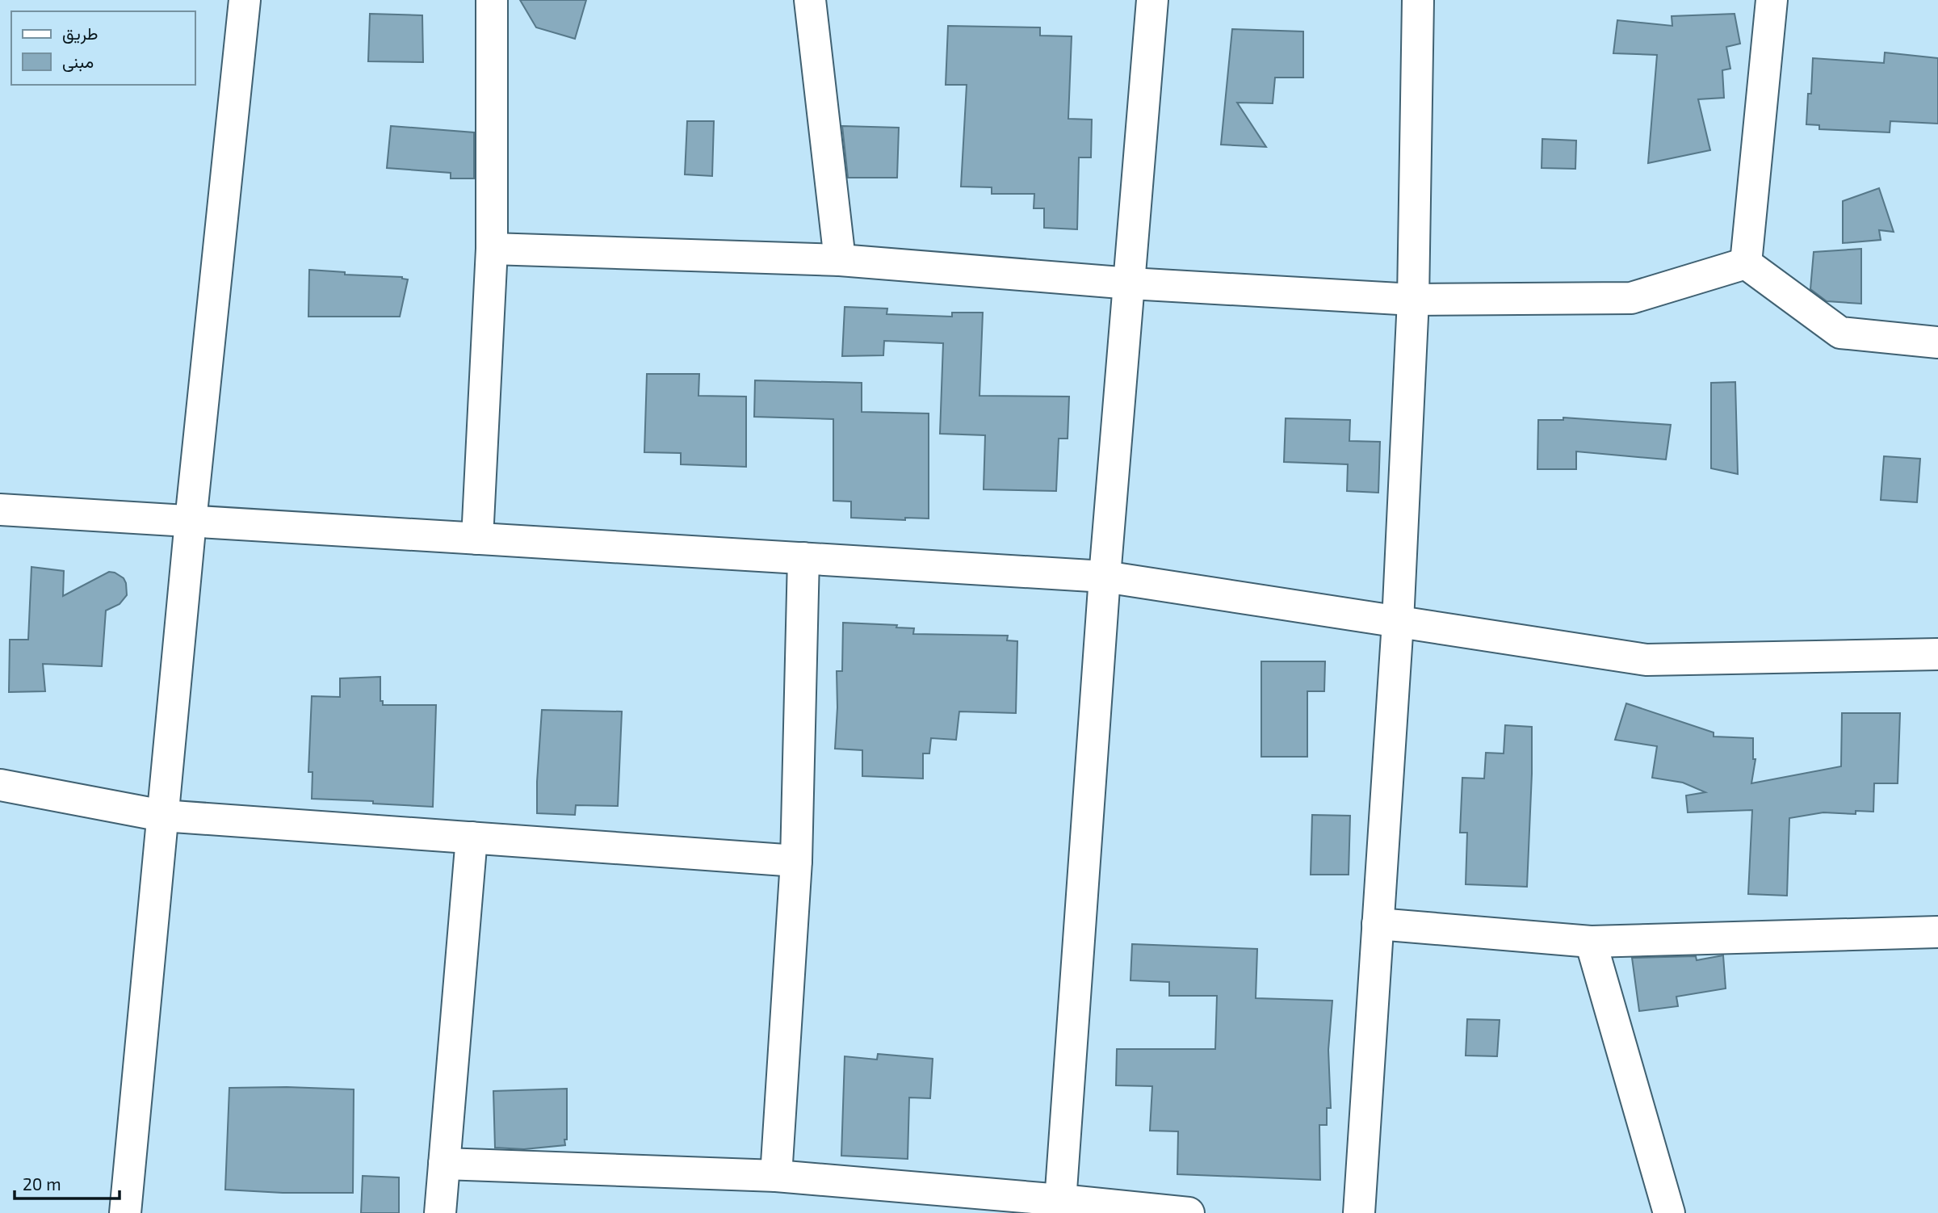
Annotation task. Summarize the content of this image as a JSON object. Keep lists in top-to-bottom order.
{
  "legend": ["طريق", "مبنى"],
  "scale_bar": "20 m"
}
